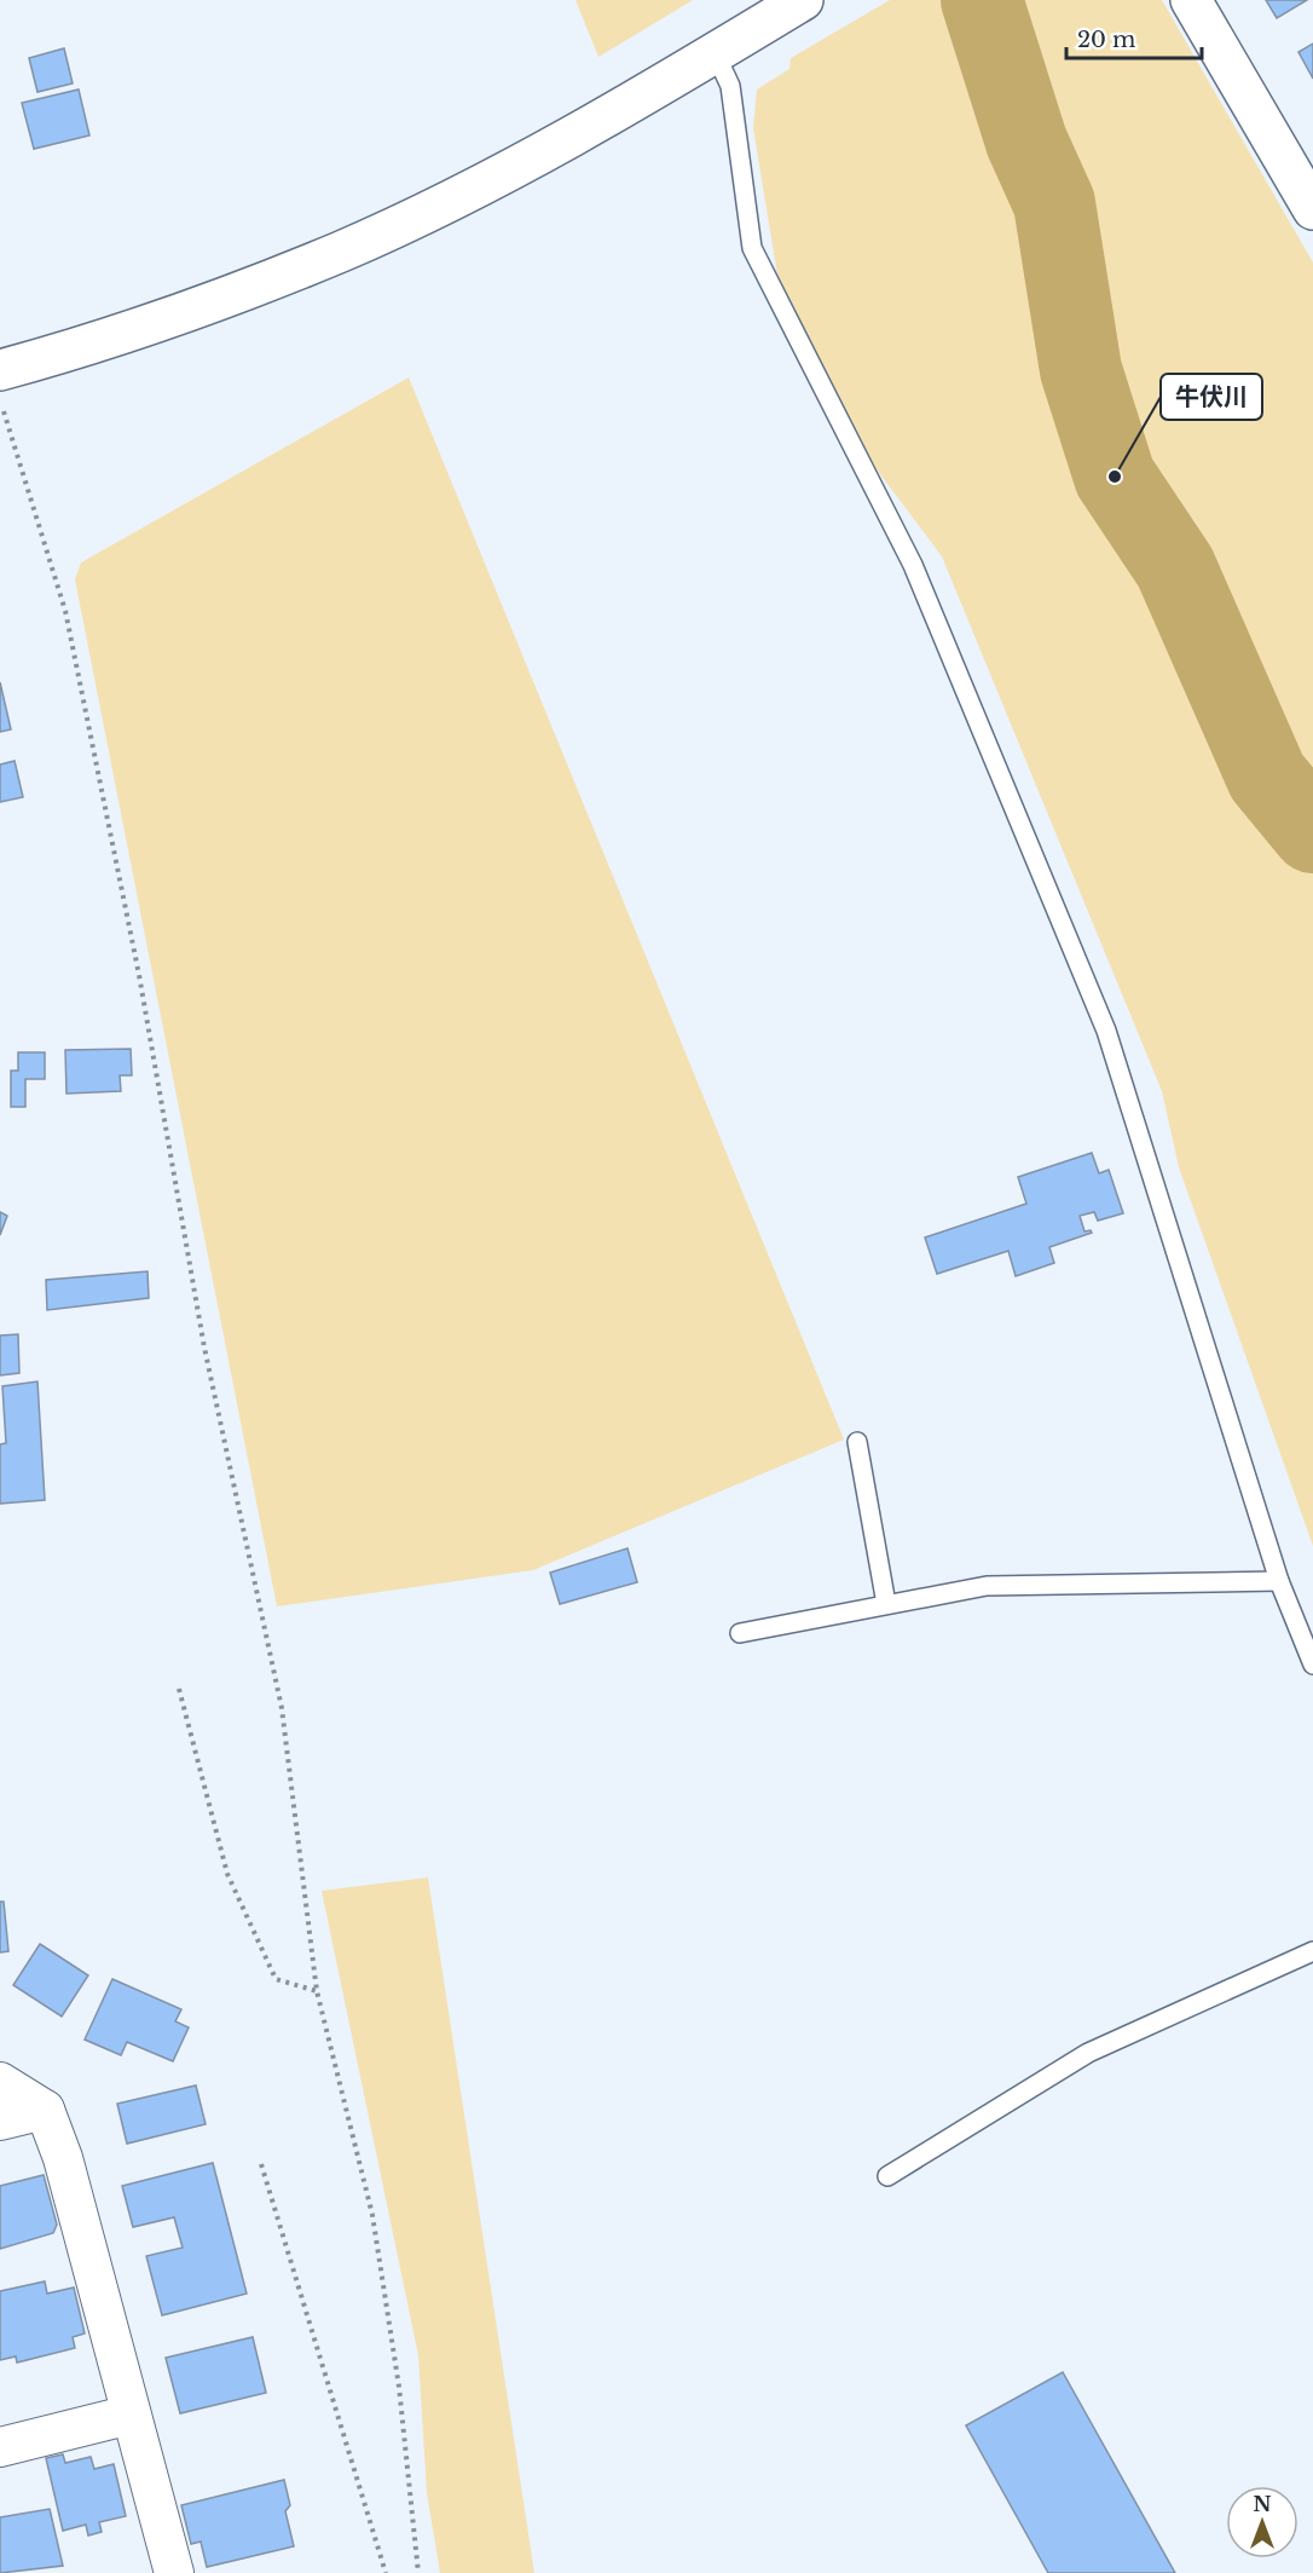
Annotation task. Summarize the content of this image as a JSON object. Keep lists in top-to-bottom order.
{
  "places": ["牛伏川"],
  "scale_bar": "20 m",
  "north": "top"
}
